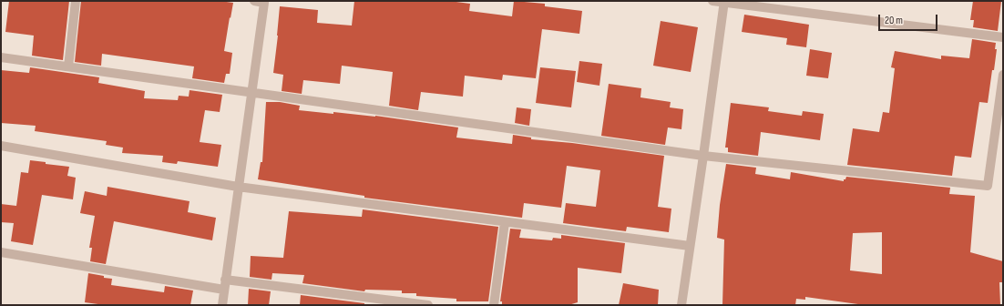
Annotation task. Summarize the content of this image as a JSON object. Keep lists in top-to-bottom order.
{
  "scale_bar": "20 m"
}
